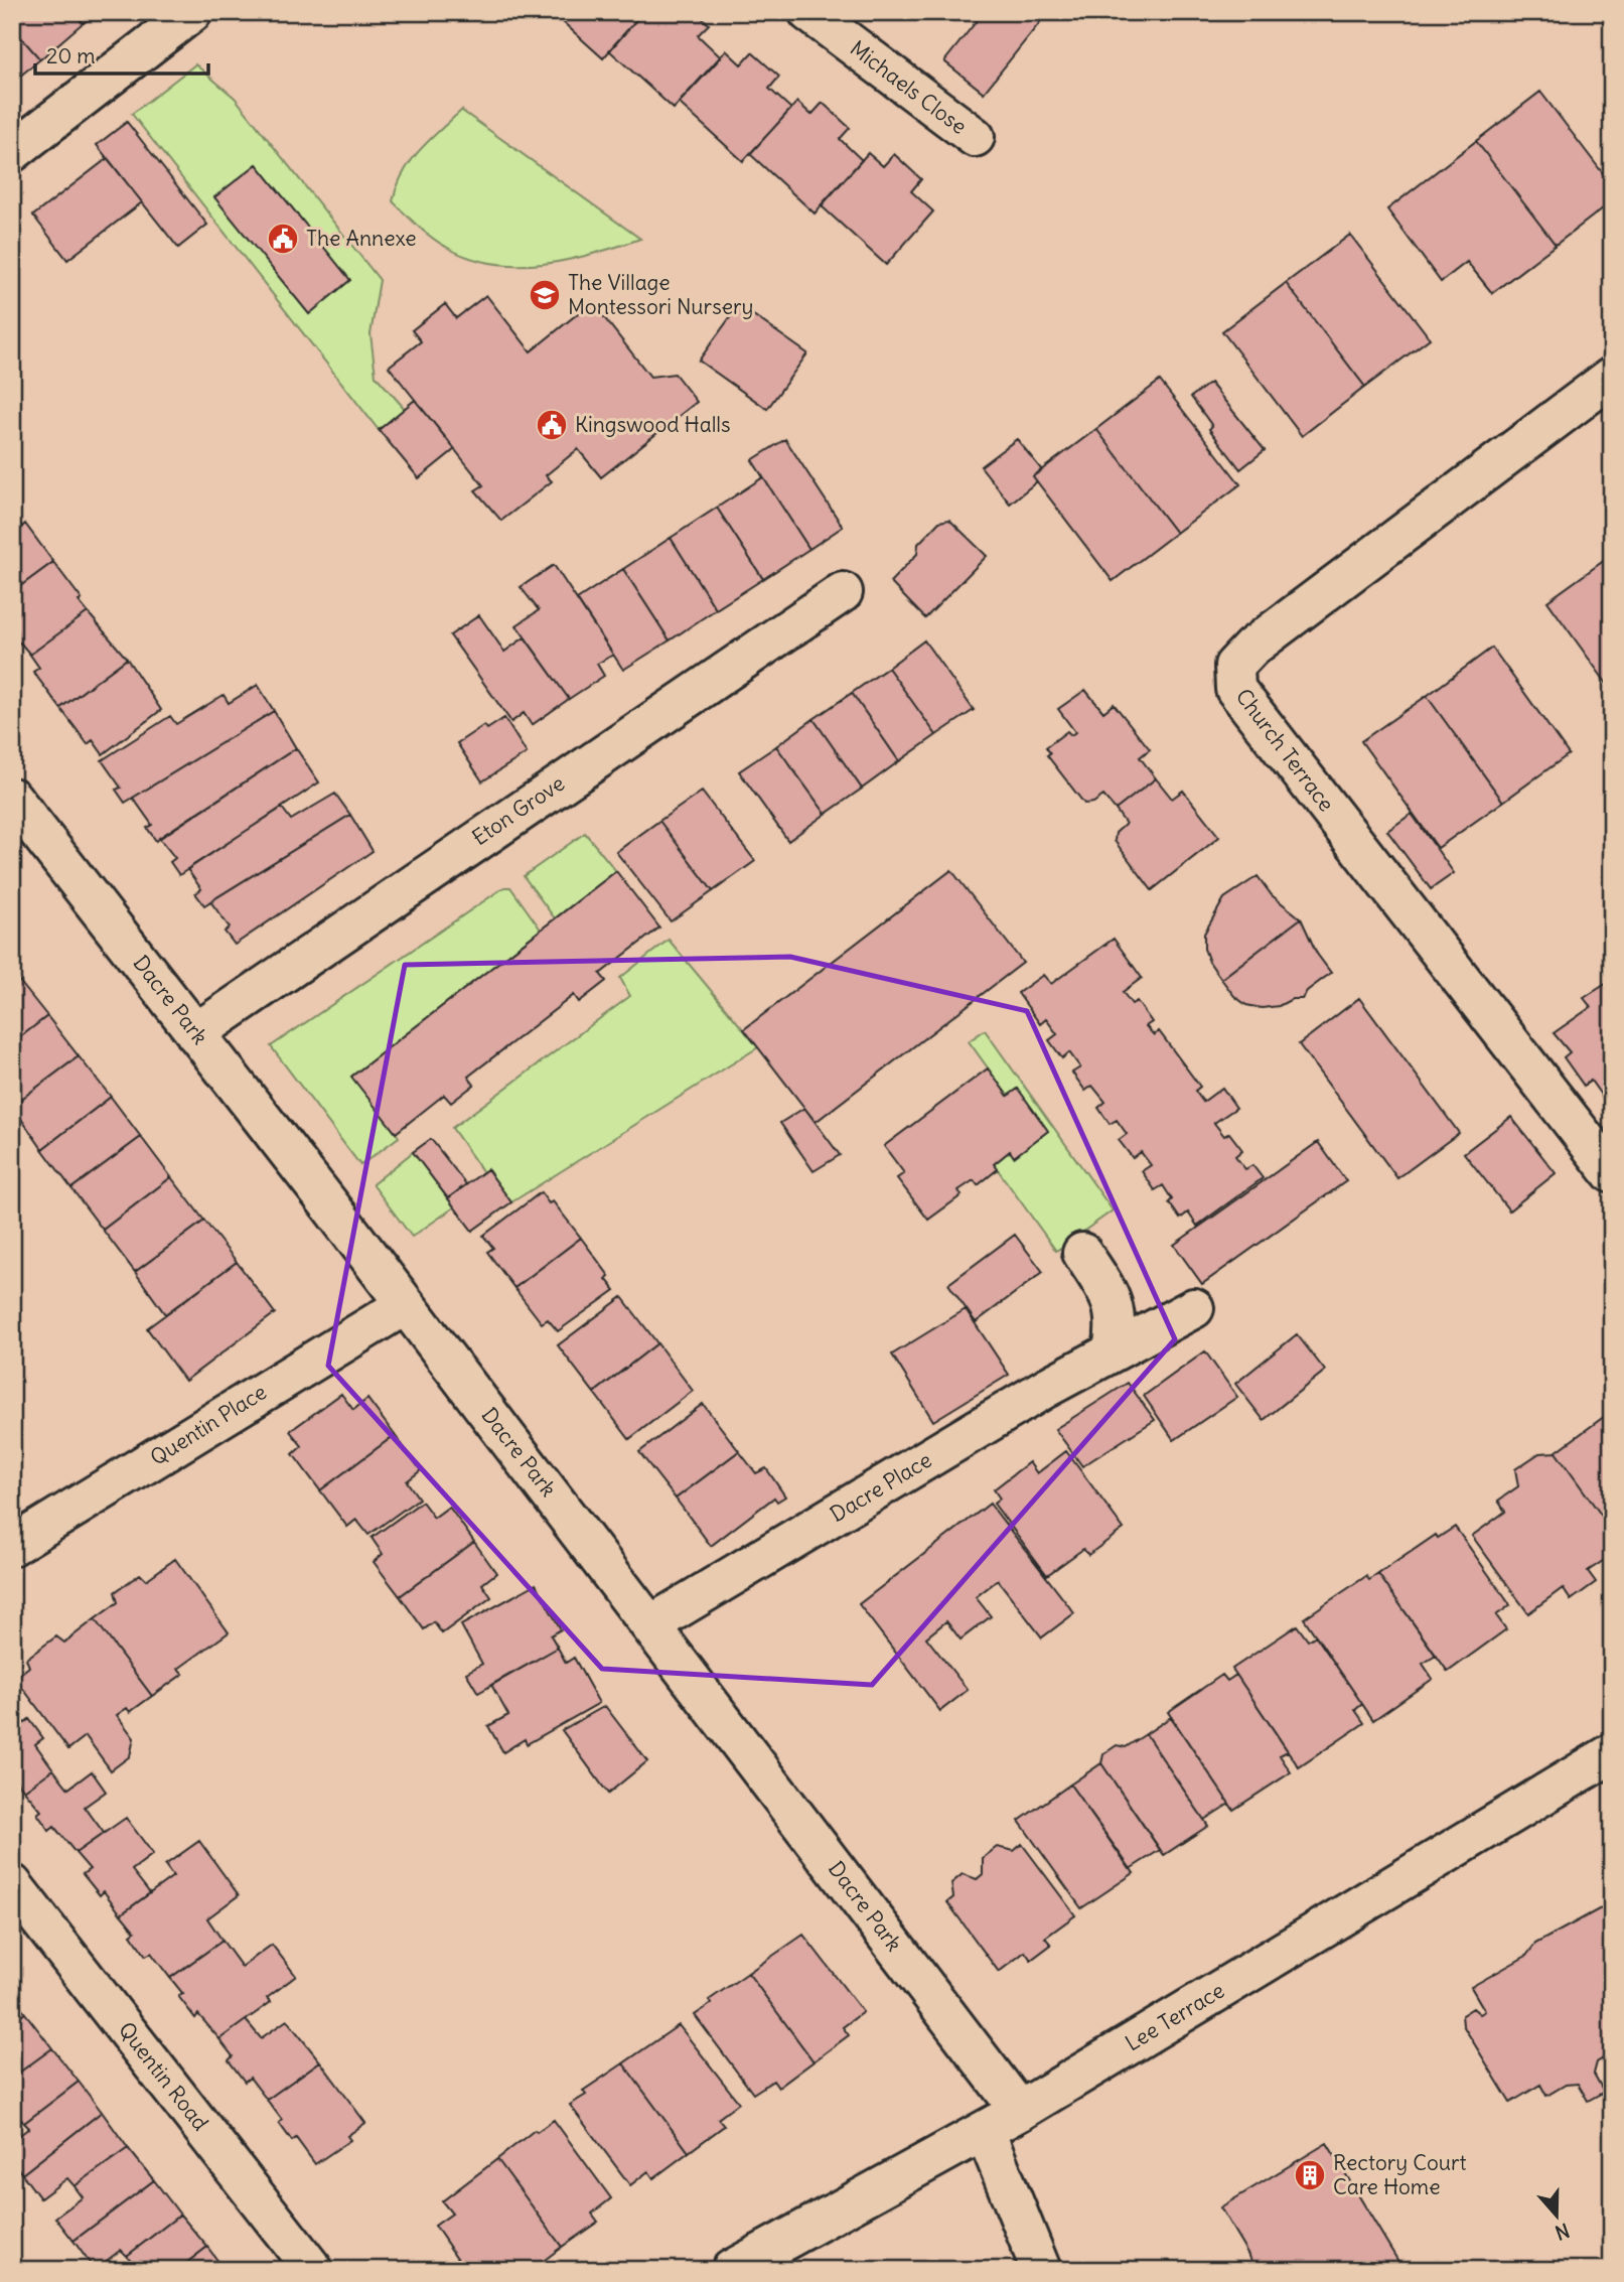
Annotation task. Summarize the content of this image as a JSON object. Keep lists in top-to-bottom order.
{
  "streets": {
    "street": [
      "Michaels Close",
      "Church Terrace",
      "Eton Grove",
      "Dacre Park",
      "Quentin Place",
      "Dacre Place",
      "Lee Terrace",
      "Quentin Road"
    ]
  },
  "crossings": [
    ["Eton Grove", "Dacre Park"],
    ["Dacre Park", "Quentin Place"],
    ["Dacre Park", "Dacre Place"],
    ["Dacre Park", "Lee Terrace"]
  ],
  "places": {
    "public building": ["The Annexe", "Kingswood Halls"],
    "school or university": ["The Village Montessori Nursery"],
    "building": ["Rectory Court Care Home"]
  },
  "scale_bar": "20 m",
  "north": "bottom"
}
